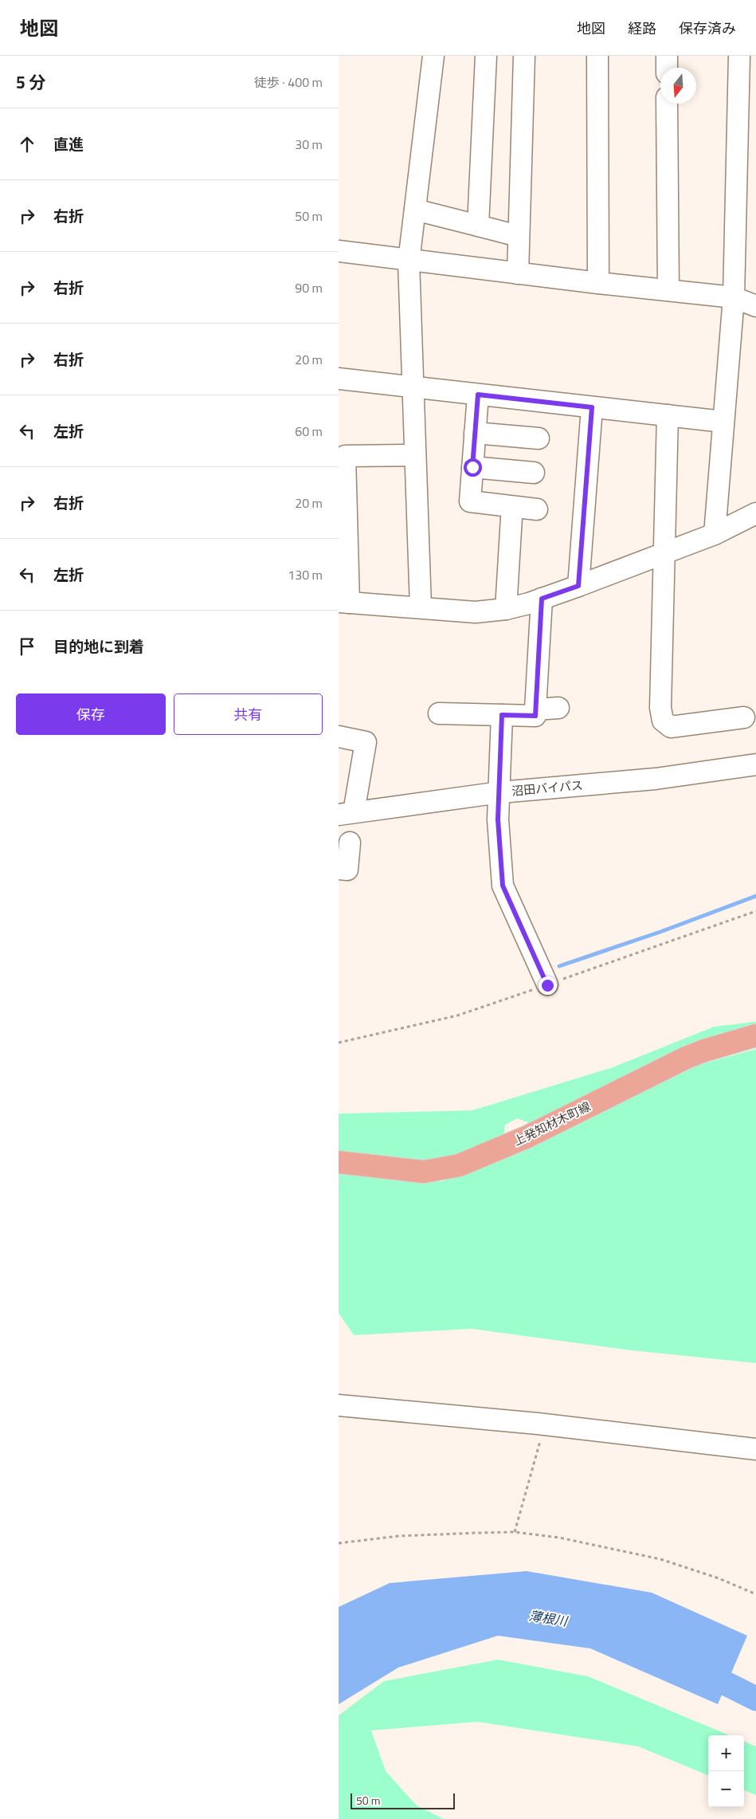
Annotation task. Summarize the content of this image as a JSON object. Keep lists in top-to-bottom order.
{
  "streets": {
    "main road": ["上発知材木町線"],
    "street": ["沼田バイパス"]
  },
  "water": ["薄根川"],
  "scale_bar": "50 m",
  "north": "bottom",
  "page": {
    "header": "地図",
    "nav": ["地図", "経路", "保存済み"],
    "heading": ["5 分", "徒歩 · 400 m"],
    "list": [
      ["直進", "30 m"],
      ["右折", "50 m"],
      ["右折", "90 m"],
      ["右折", "20 m"],
      ["左折", "60 m"],
      ["右折", "20 m"],
      ["左折", "130 m"],
      "目的地に到着"
    ],
    "buttons": ["保存", "共有"],
    "map_buttons": ["+", "−"],
    "scale": "50 m"
  }
}
